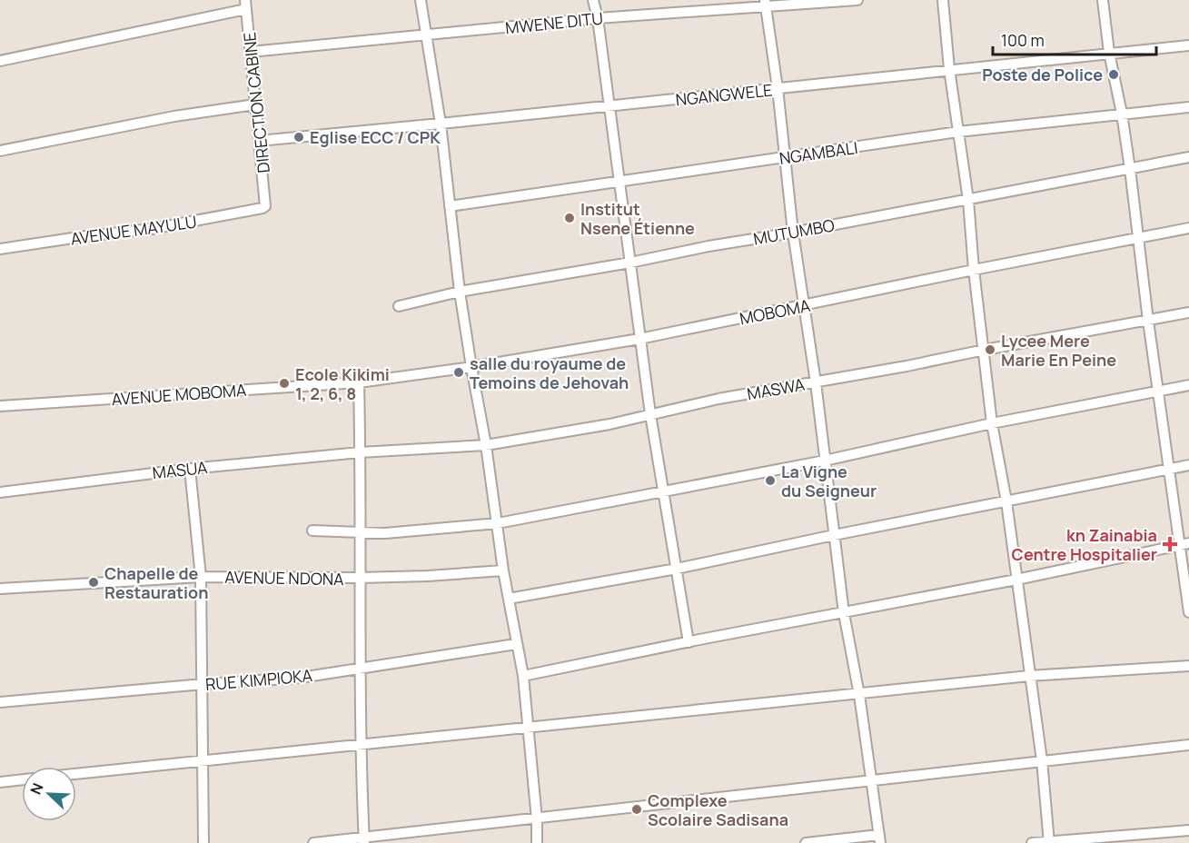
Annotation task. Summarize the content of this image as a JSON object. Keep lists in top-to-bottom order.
{
  "streets": {
    "street": [
      "MWENE DITU",
      "NGANGWELE",
      "DIRECTION CABINE",
      "NGAMBALI",
      "AVENUE MAYULU",
      "MUTUMBO",
      "MOBOMA",
      "MASWA",
      "AVENUE MOBOMA",
      "MASUA",
      "AVENUE NDONA",
      "RUE KIMPIOKA"
    ]
  },
  "crossings": [
    ["MWENE DITU", "DIRECTION CABINE"],
    ["NGANGWELE", "DIRECTION CABINE"],
    ["DIRECTION CABINE", "AVENUE MAYULU"],
    ["MOBOMA", "AVENUE MOBOMA"],
    ["MASWA", "MASUA"]
  ],
  "places": {
    "other": [
      "Poste de Police",
      "Eglise ECC / CPK",
      "Institut Nsene Étienne",
      "Lycee Mere Marie En Peine",
      "salle du royaume de Temoins de Jehovah",
      "Ecole Kikimi 1, 2, 6, 8",
      "La Vigne du Seigneur",
      "Chapelle de Restauration",
      "Complexe Scolaire Sadisana"
    ],
    "health": ["kn Zainabia Centre Hospitalier"]
  },
  "scale_bar": "100 m",
  "north": "top left"
}
